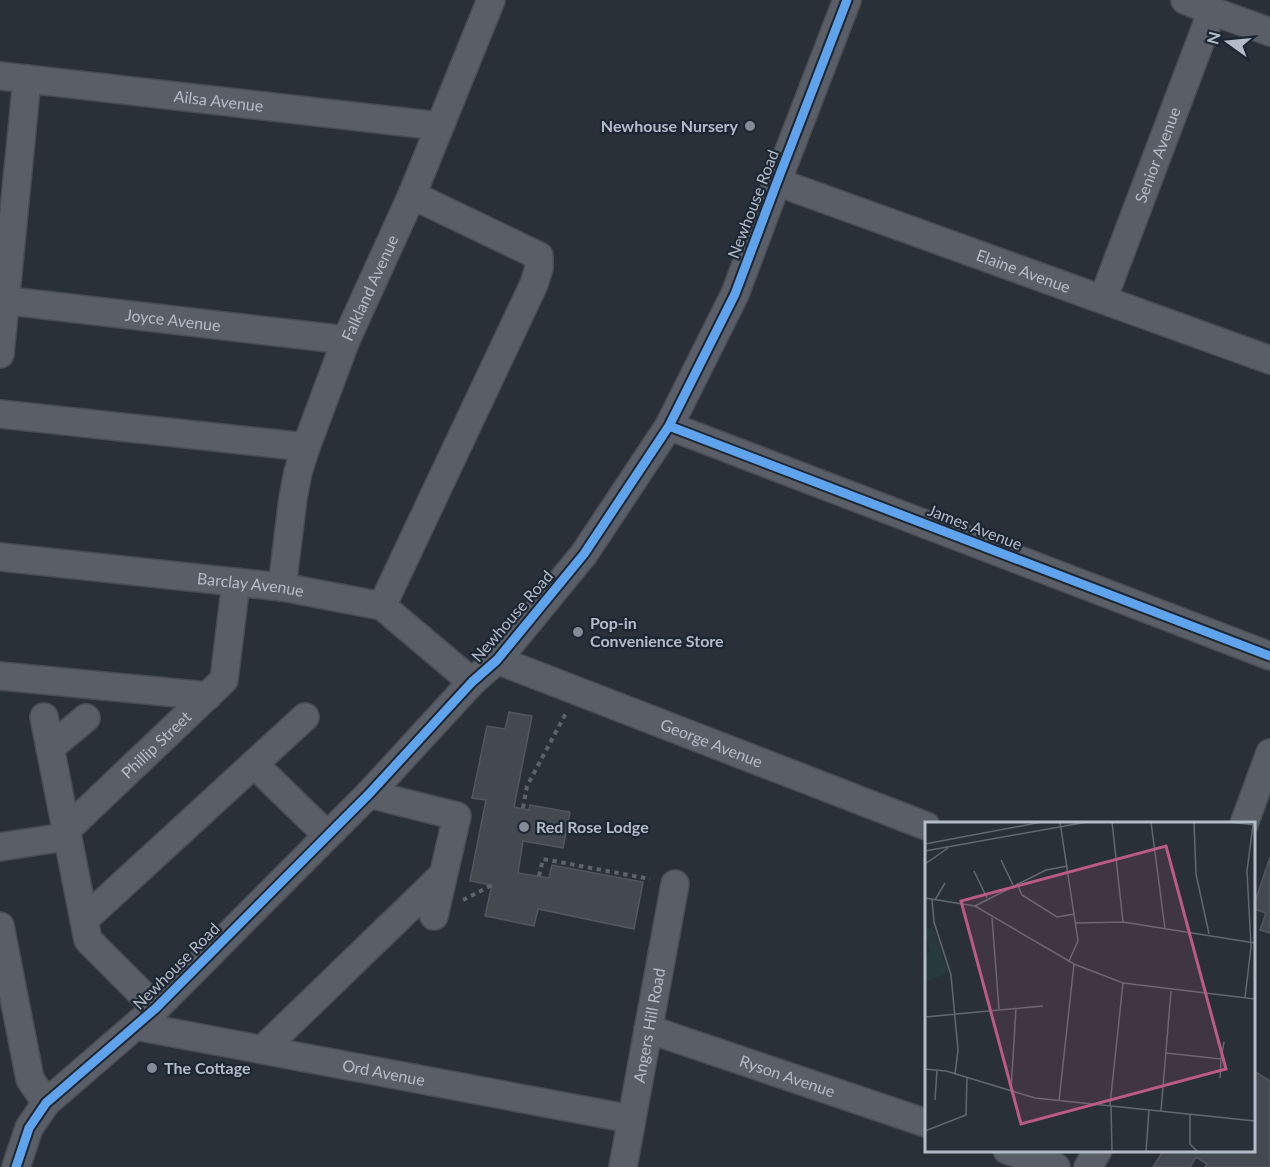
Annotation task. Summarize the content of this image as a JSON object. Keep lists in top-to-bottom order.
{
  "streets": {
    "street": [
      "Ailsa Avenue",
      "Senior Avenue",
      "Newhouse Road",
      "Elaine Avenue",
      "Falkland Avenue",
      "Joyce Avenue",
      "James Avenue",
      "Barclay Avenue",
      "George Avenue",
      "Phillip Street",
      "Angers Hill Road",
      "Ord Avenue",
      "Ryson Avenue"
    ]
  },
  "crossings": [
    ["Ailsa Avenue", "Falkland Avenue"],
    ["Senior Avenue", "Elaine Avenue"],
    ["Newhouse Road", "Elaine Avenue"],
    ["Newhouse Road", "James Avenue"],
    ["Newhouse Road", "Barclay Avenue"],
    ["Newhouse Road", "George Avenue"],
    ["Newhouse Road", "Ord Avenue"],
    ["Falkland Avenue", "Joyce Avenue"],
    ["Falkland Avenue", "Barclay Avenue"],
    ["Barclay Avenue", "Phillip Street"],
    ["Angers Hill Road", "Ord Avenue"],
    ["Angers Hill Road", "Ryson Avenue"]
  ],
  "places": [
    "Newhouse Nursery",
    "Pop-in Convenience Store",
    "Red Rose Lodge",
    "The Cottage"
  ],
  "north": "left"
}
